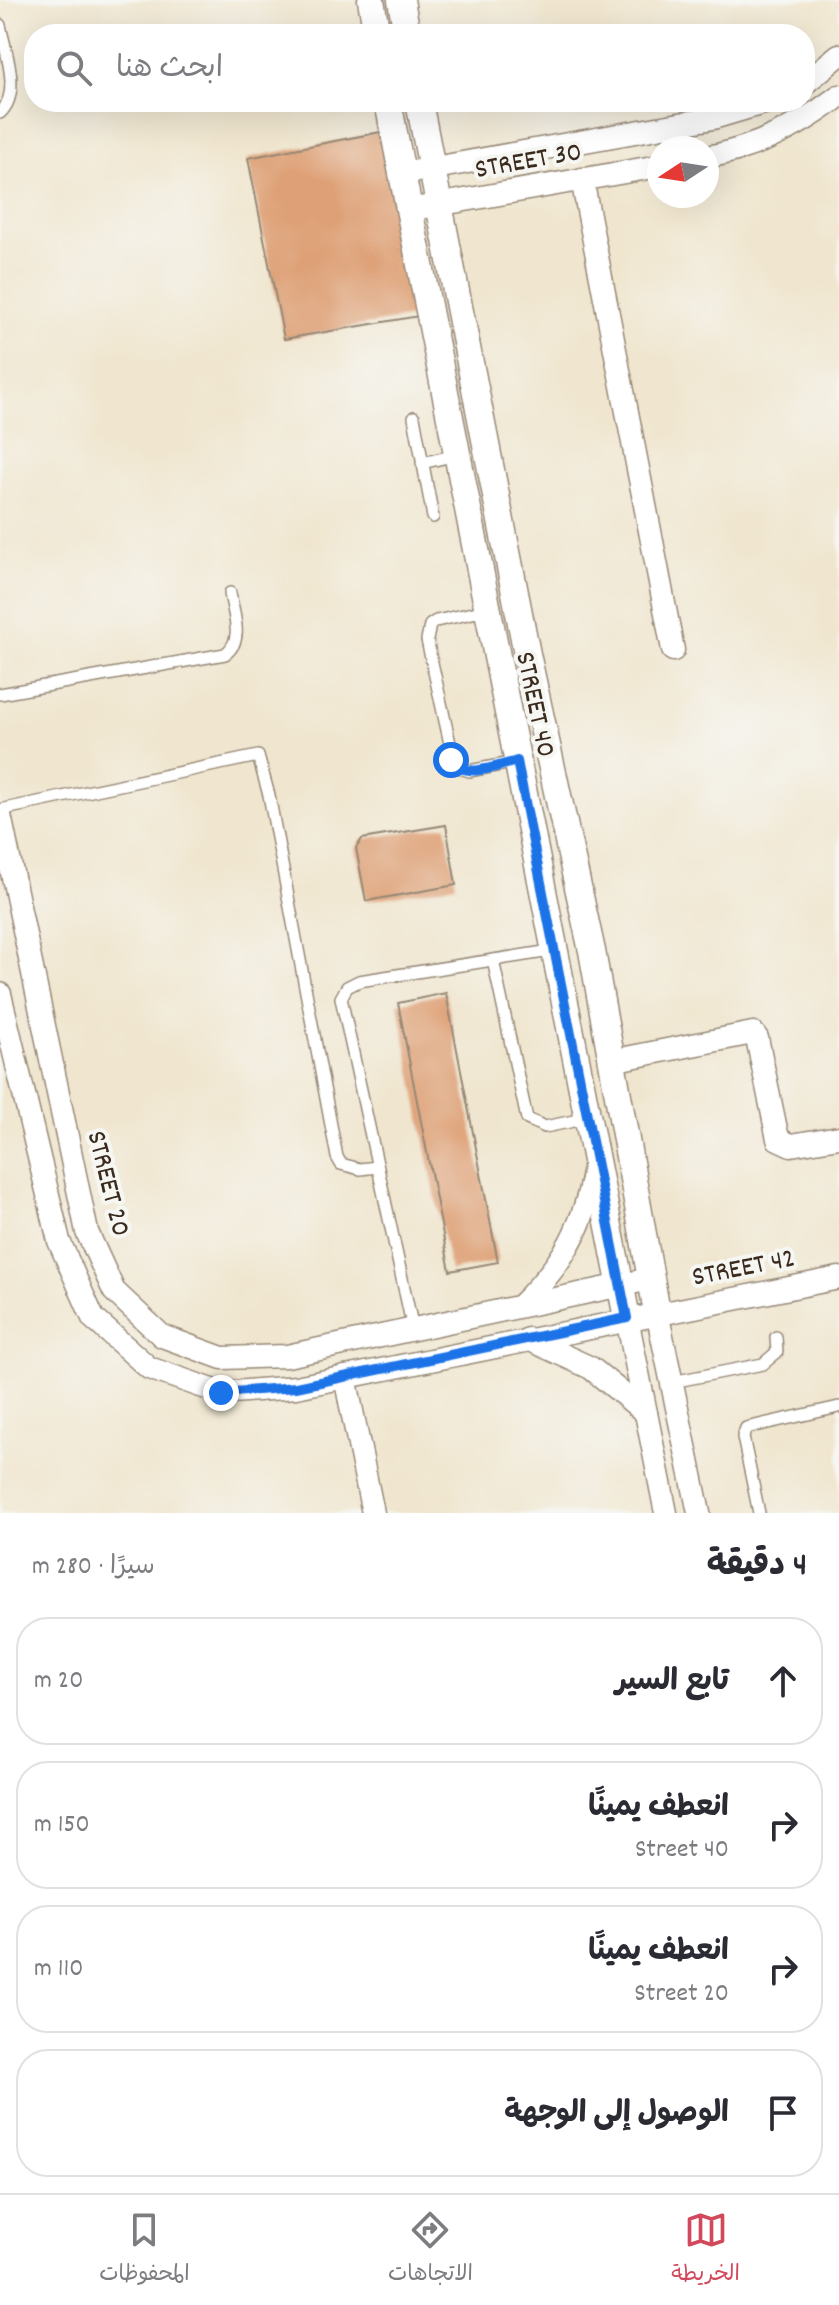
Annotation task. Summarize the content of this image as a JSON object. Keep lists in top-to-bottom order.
{
  "streets": {
    "street": [
      "STREET 30",
      "STREET 40",
      "STREET 20",
      "STREET 42"
    ]
  },
  "crossings": [
    ["STREET 30", "STREET 40"],
    ["STREET 40", "STREET 20"],
    ["STREET 40", "STREET 42"]
  ],
  "north": "left",
  "page": {
    "search": "ابحث هنا",
    "heading": ["4 دقيقة", "سيرًا · 280 m"],
    "list": [
      ["تابع السير", "20 m"],
      ["انعطف يمينًا", "Street 40", "150 m"],
      ["انعطف يمينًا", "Street 20", "110 m"],
      "الوصول إلى الوجهة"
    ],
    "nav": ["الخريطة", "الاتجاهات", "المحفوظات"]
  }
}
